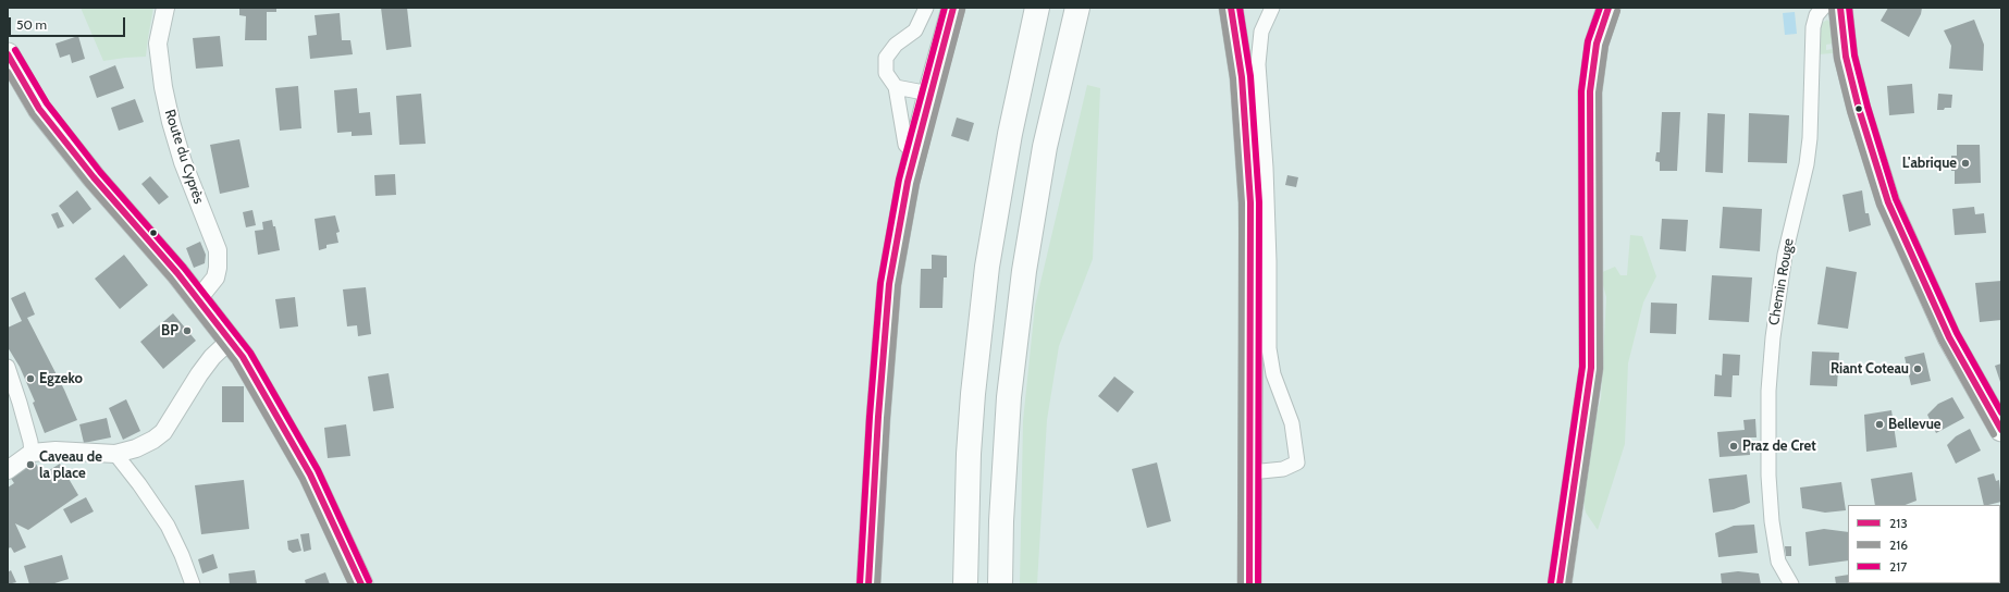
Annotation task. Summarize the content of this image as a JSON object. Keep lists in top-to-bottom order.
{
  "streets": {
    "street": ["Route du Cyprès", "Chemin Rouge"]
  },
  "places": [
    "L'abrique",
    "BP",
    "Riant Coteau",
    "Egzeko",
    "Bellevue",
    "Praz de Cret",
    "Caveau de la place"
  ],
  "lines": ["transit line 213", "transit line 217", "transit line 216"],
  "legend": ["213", "216", "217"],
  "scale_bar": "50 m"
}
